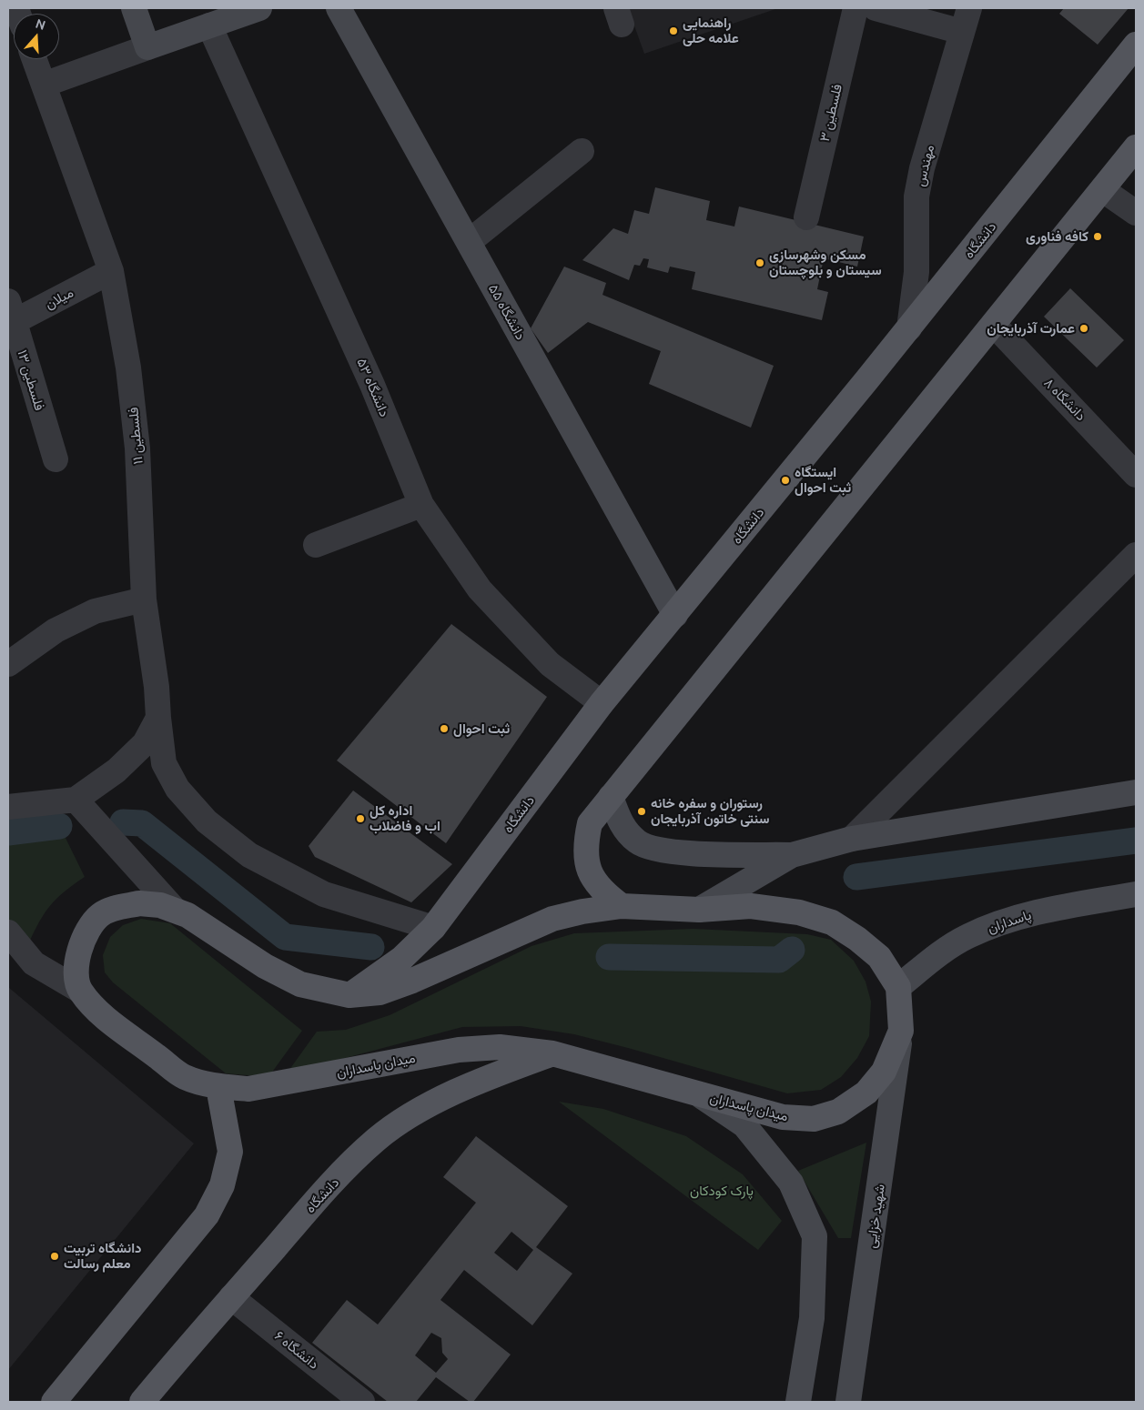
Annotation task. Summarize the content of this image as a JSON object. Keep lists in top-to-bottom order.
{
  "streets": {
    "main road": ["دانشگاه", "میدان پاسداران"],
    "street": [
      "فلسطین ۳",
      "مهندس",
      "میلان",
      "دانشگاه ۵۵",
      "فلسطین ۱۳",
      "دانشگاه ۵۳",
      "دانشگاه ۸",
      "فلسطین ۱۱",
      "پاسداران",
      "شهید خزایی",
      "دانشگاه ۶"
    ]
  },
  "crossings": [
    ["مهندس", "دانشگاه"],
    ["دانشگاه", "دانشگاه ۵۵"],
    ["دانشگاه", "دانشگاه ۵۳"],
    ["دانشگاه", "فلسطین ۱۱"],
    ["دانشگاه", "میدان پاسداران"],
    ["دانشگاه", "دانشگاه ۶"],
    ["میلان", "فلسطین ۱۳"],
    ["میلان", "فلسطین ۱۱"],
    ["پاسداران", "میدان پاسداران"],
    ["میدان پاسداران", "شهید خزایی"]
  ],
  "parks": ["پارک کودکان"],
  "places": [
    "راهنمایی علامه حلی",
    "کافه فناوری",
    "مسکن وشهرسازی سیستان و بلوچستان",
    "عمارت آذربایجان",
    "ایستگاه ثبت احوال",
    "ثبت احوال",
    "رستوران و سفره خانه سنتی خاتون آذربایجان",
    "اداره کل اب و فاضلاب",
    "دانشگاه تربیت معلم رسالت"
  ],
  "north": "top"
}
